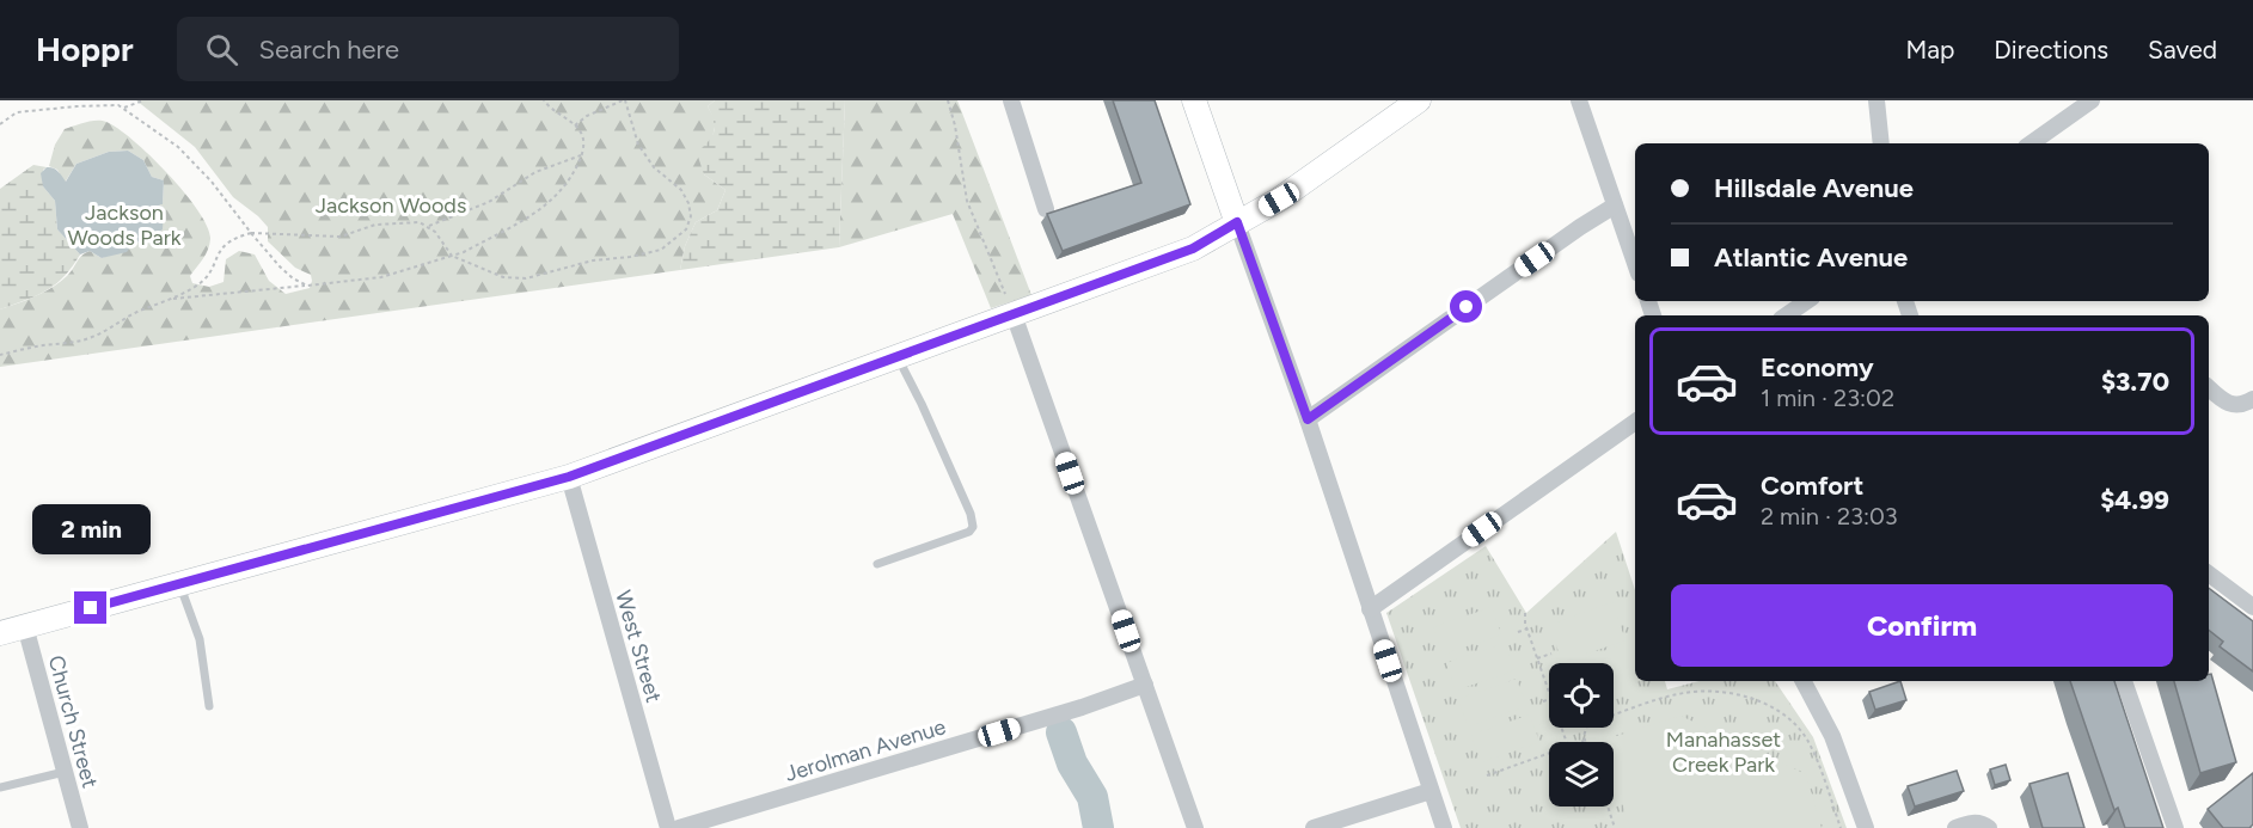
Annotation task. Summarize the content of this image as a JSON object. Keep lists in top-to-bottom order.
{
  "streets": {
    "street": ["West Street", "Church Street", "Jerolman Avenue"]
  },
  "parks": ["Jackson Woods", "Jackson Woods Park", "Manahasset Creek Park"],
  "page": {
    "header": "Hoppr",
    "search": "Search here",
    "nav": ["Map", "Directions", "Saved"],
    "banner": ["Hillsdale Avenue", "Atlantic Avenue"],
    "list": [
      {
        "name": "Economy",
        "note": "1 min · 23:02",
        "value": "$3.70"
      },
      {
        "name": "Comfort",
        "note": "2 min · 23:03",
        "value": "$4.99"
      }
    ],
    "bubble": "2 min",
    "buttons": "Confirm"
  }
}
